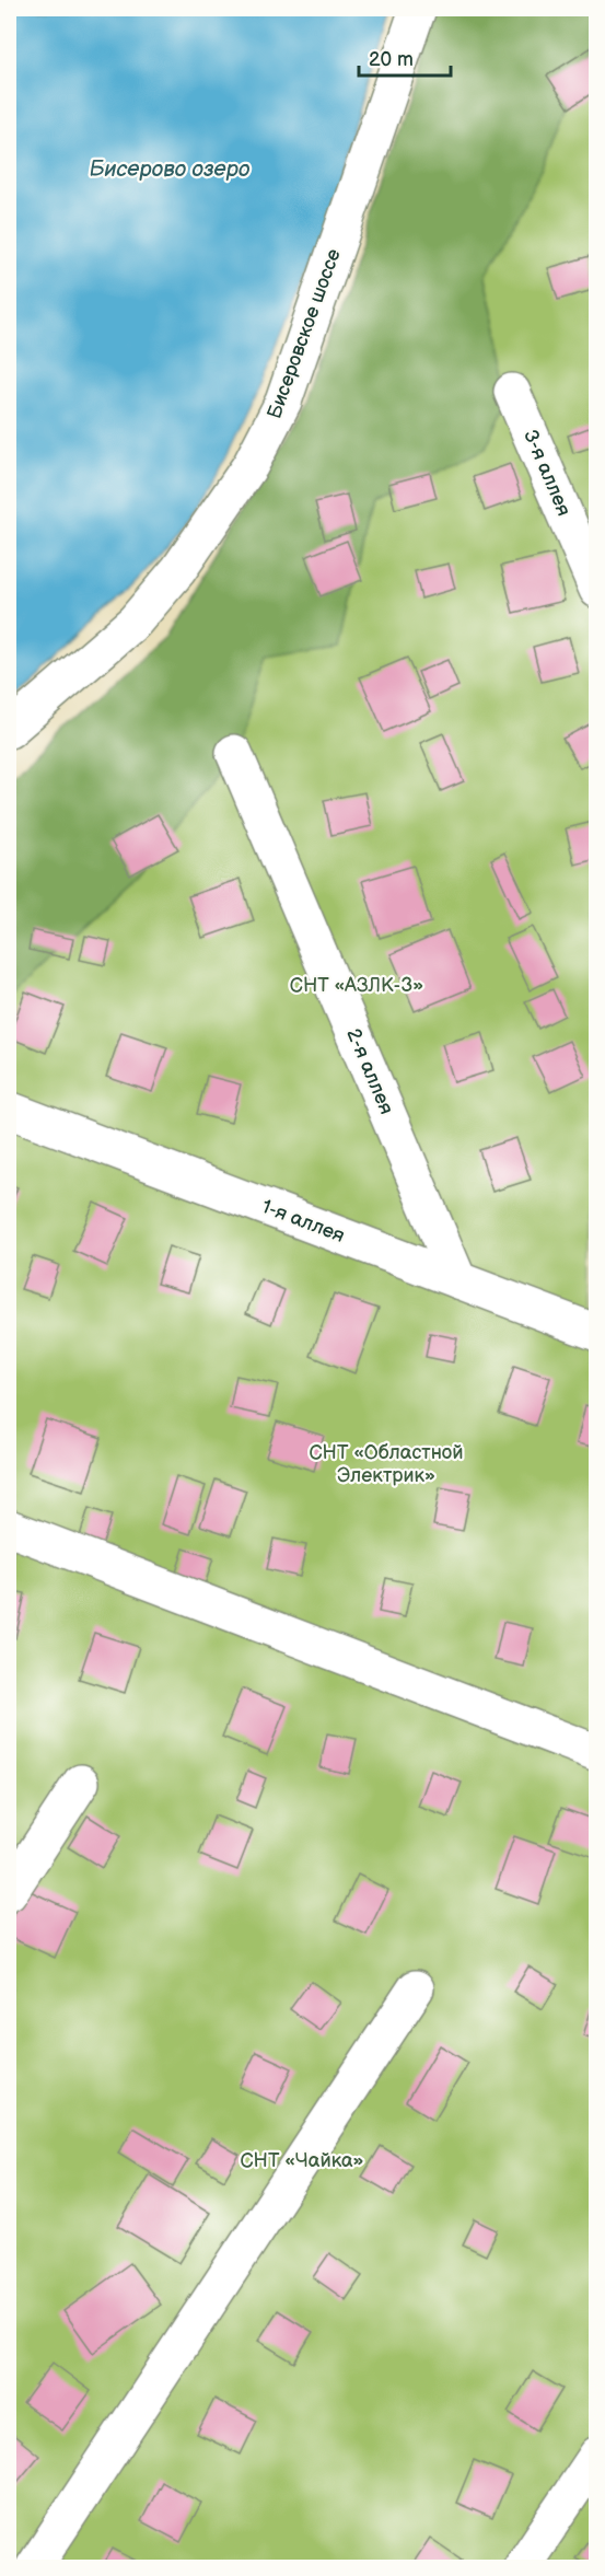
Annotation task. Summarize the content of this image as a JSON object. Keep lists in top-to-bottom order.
{
  "streets": {
    "street": [
      "Бисеровское шоссе",
      "3-я аллея",
      "2-я аллея",
      "1-я аллея"
    ]
  },
  "crossings": [
    ["2-я аллея", "1-я аллея"]
  ],
  "water": ["Бисерово озеро"],
  "parks": ["СНТ «АЗЛК-3»", "СНТ «Областной Электрик»", "СНТ «Чайка»"],
  "scale_bar": "20 m"
}
